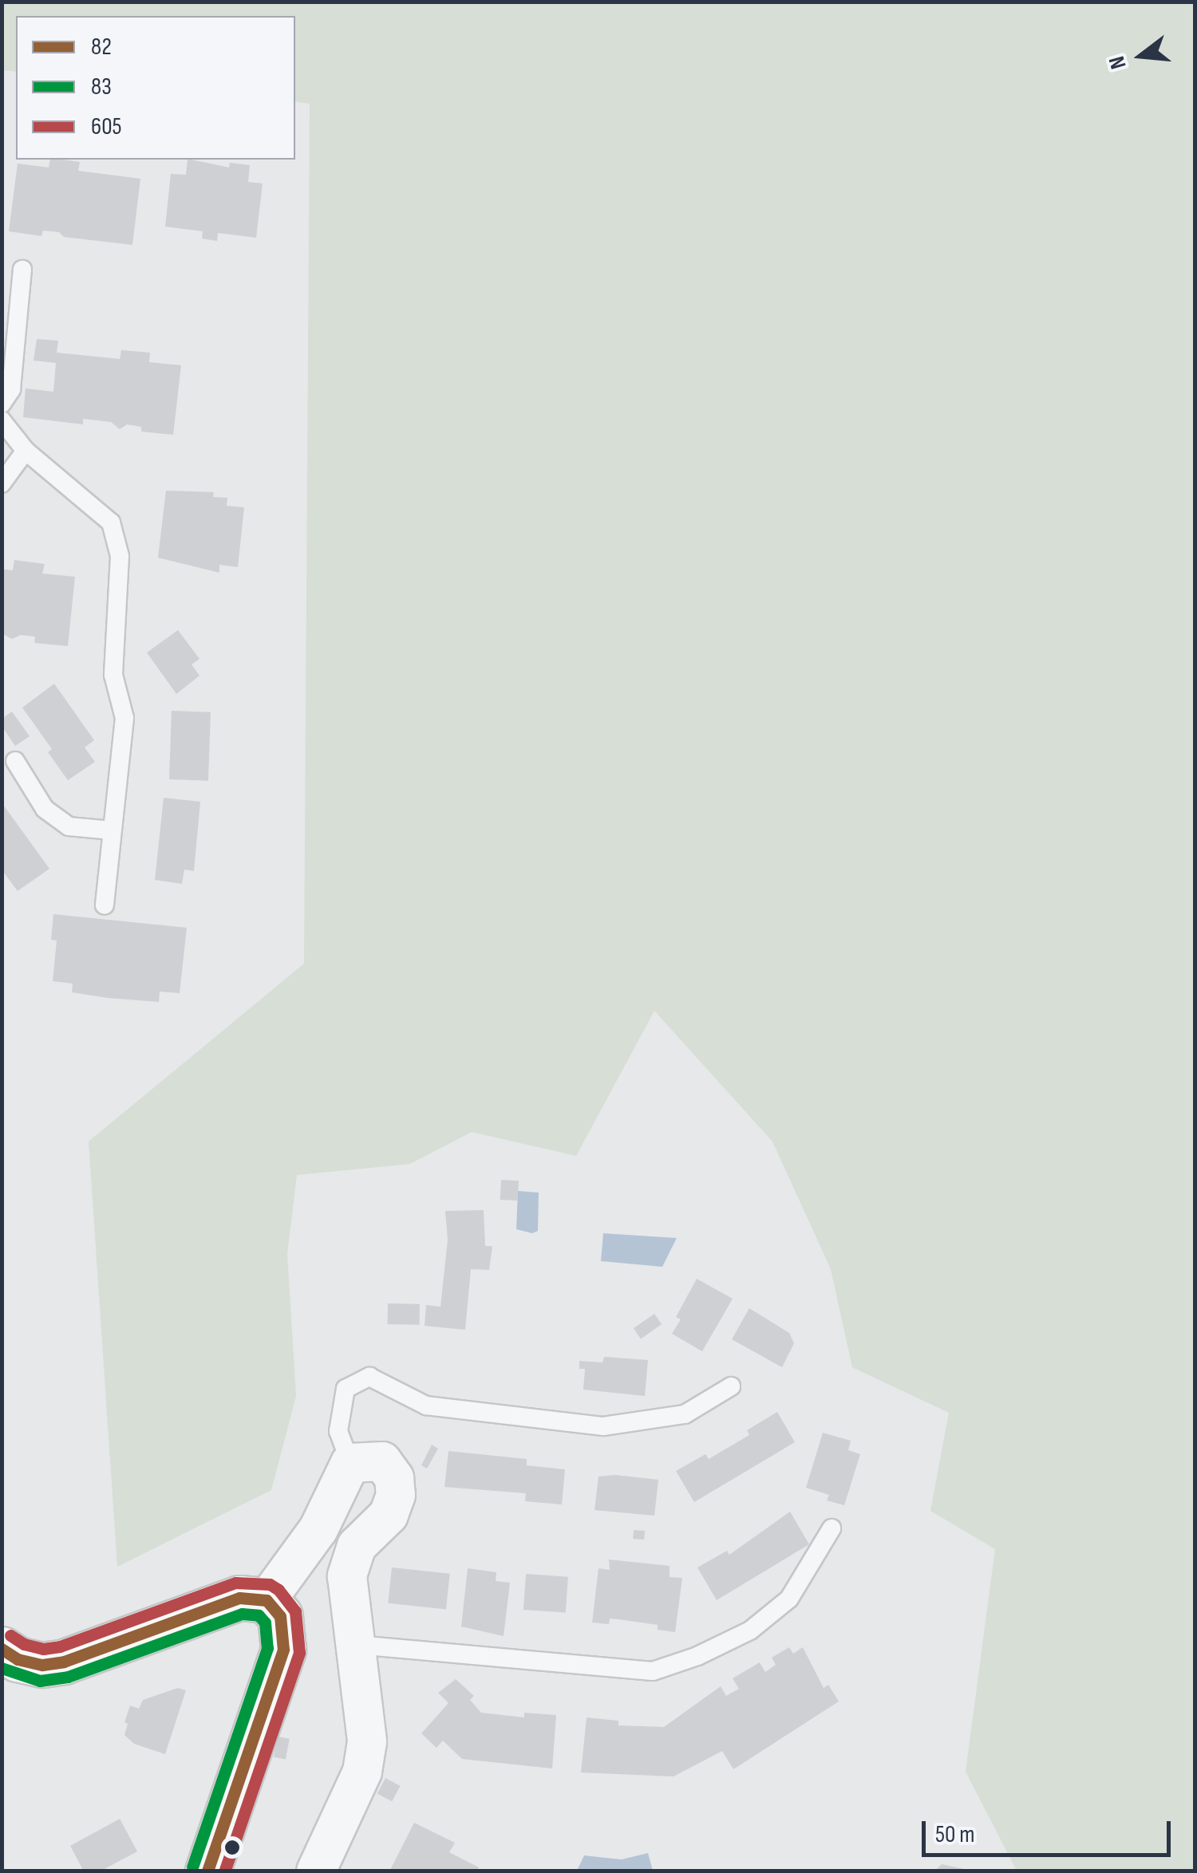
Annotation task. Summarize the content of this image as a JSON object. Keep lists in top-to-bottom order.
{
  "lines": ["transit line 605", "transit line 82", "transit line 83"],
  "legend": ["82", "83", "605"],
  "scale_bar": "50 m",
  "north": "left"
}
